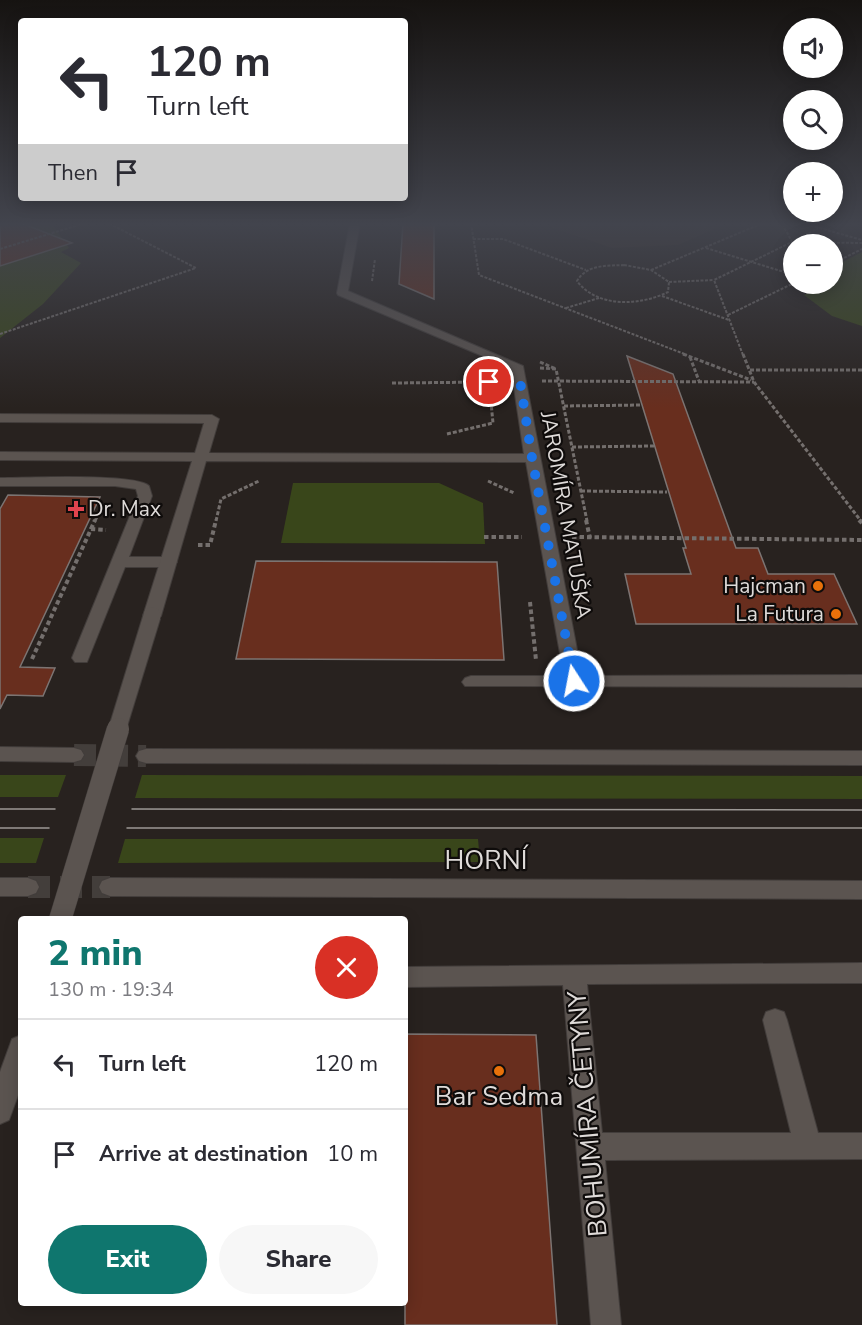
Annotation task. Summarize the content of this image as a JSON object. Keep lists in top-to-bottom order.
{
  "streets": {
    "street": ["JAROMÍRA MATUŠKA", "HORNÍ", "BOHUMÍRA ČETYNY"]
  },
  "places": {
    "health": ["Dr. Max"],
    "other": ["Hajcman", "La Futura", "Bar Sedma"]
  },
  "page": {
    "map_buttons": ["+", "−"],
    "turn": ["120 m", "Turn left"],
    "then": "Then",
    "heading": ["2 min", "130 m · 19:34"],
    "list": [
      {
        "name": "Turn left",
        "value": "120 m"
      },
      {
        "name": "Arrive at destination",
        "value": "10 m"
      }
    ],
    "buttons": ["Exit", "Share"]
  }
}
